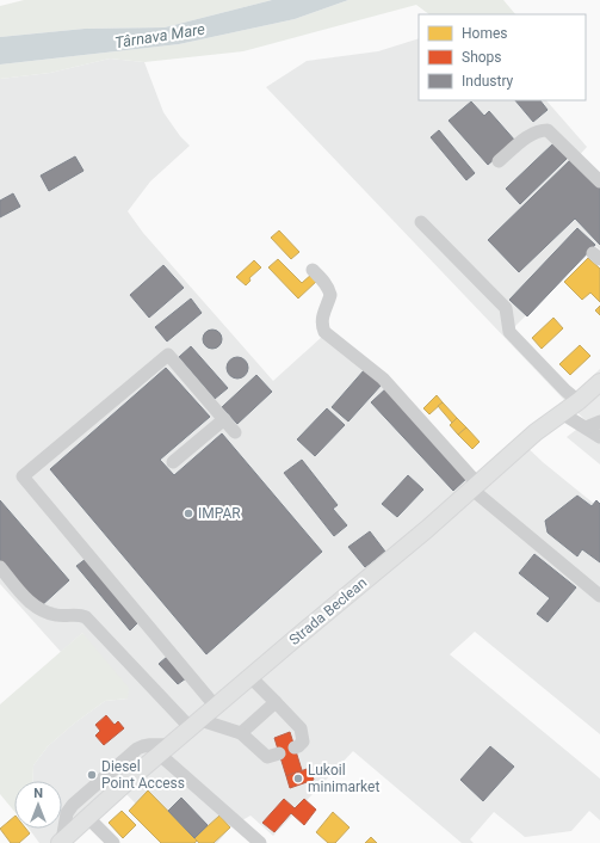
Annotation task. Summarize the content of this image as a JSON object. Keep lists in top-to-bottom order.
{
  "streets": {
    "main road": ["Strada Beclean"]
  },
  "water": ["Târnava Mare"],
  "places": ["IMPAR", "Diesel Point Access", "Lukoil minimarket"],
  "legend": ["Homes", "Shops", "Industry"],
  "north": "top"
}
